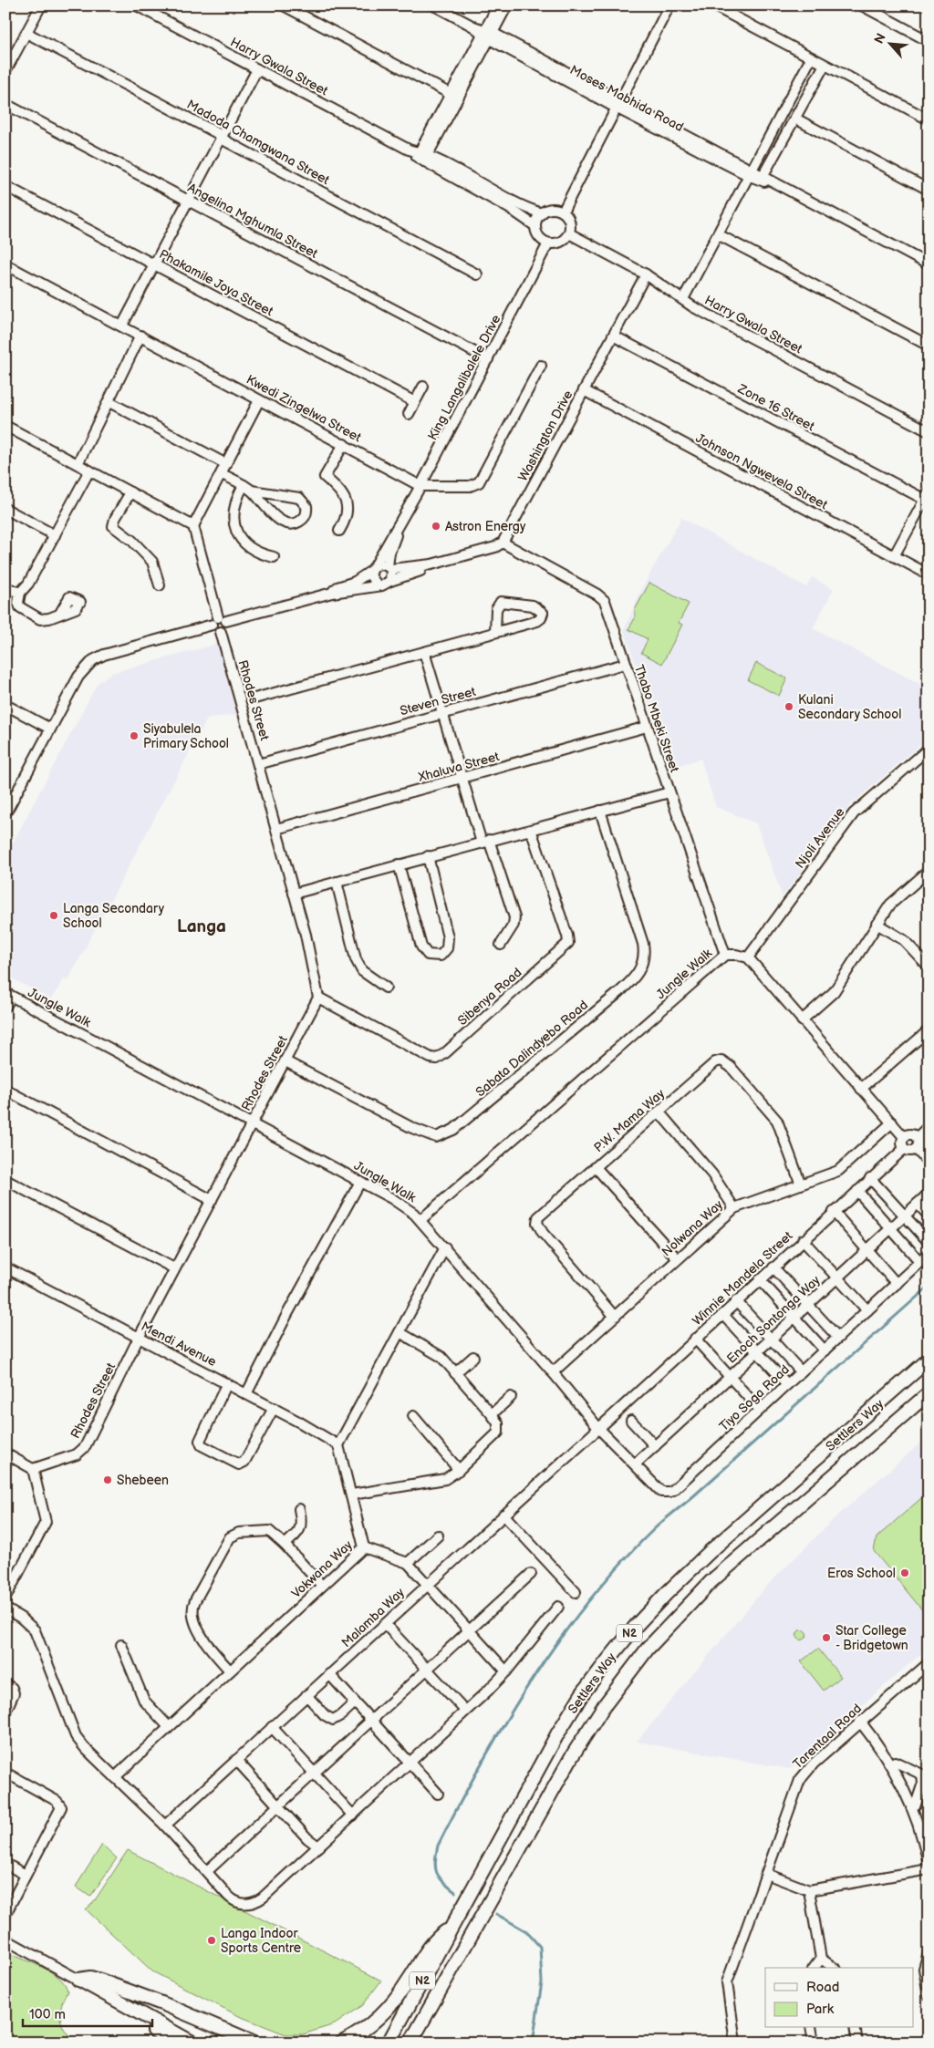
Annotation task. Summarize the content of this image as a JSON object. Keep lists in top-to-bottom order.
{
  "streets": {
    "highway": ["Settlers Way", "N2"],
    "street": [
      "Harry Gwala Street",
      "Moses Mabhida Road",
      "Madoda Chamgwana Street",
      "Angelina Mghumla Street",
      "Phakamile Joya Street",
      "King Langalibalele Drive",
      "Zone 16 Street",
      "Kwedi Zingelwa Street",
      "Washington Drive",
      "Johnson Ngwevela Street",
      "Rhodes Street",
      "Steven Street",
      "Thabo Mbeki Street",
      "Xhaluva Street",
      "Njoli Avenue",
      "Jungle Walk",
      "Sibenya Road",
      "Sabata Dalindyebo Road",
      "P.W. Mama Way",
      "Nolwana Way",
      "Winnie Mandela Street",
      "Enoch Sontonga Way",
      "Mendi Avenue",
      "Tiyo Soga Road",
      "Vokwana Way",
      "Malamba Way",
      "Tarentaal Road"
    ]
  },
  "crossings": [
    ["Harry Gwala Street", "King Langalibalele Drive"],
    ["Harry Gwala Street", "Washington Drive"],
    ["Angelina Mghumla Street", "King Langalibalele Drive"],
    ["King Langalibalele Drive", "Kwedi Zingelwa Street"],
    ["Zone 16 Street", "Washington Drive"],
    ["Washington Drive", "Johnson Ngwevela Street"],
    ["Washington Drive", "Thabo Mbeki Street"],
    ["Rhodes Street", "Steven Street"],
    ["Rhodes Street", "Xhaluva Street"],
    ["Rhodes Street", "Jungle Walk"],
    ["Rhodes Street", "Sibenya Road"],
    ["Rhodes Street", "Sabata Dalindyebo Road"],
    ["Rhodes Street", "Mendi Avenue"],
    ["Steven Street", "Thabo Mbeki Street"],
    ["Thabo Mbeki Street", "Xhaluva Street"],
    ["Thabo Mbeki Street", "Jungle Walk"],
    ["Njoli Avenue", "Jungle Walk"],
    ["P.W. Mama Way", "Nolwana Way"],
    ["Winnie Mandela Street", "Tiyo Soga Road"],
    ["Winnie Mandela Street", "Malamba Way"],
    ["Enoch Sontonga Way", "Tiyo Soga Road"],
    ["Mendi Avenue", "Vokwana Way"],
    ["Tiyo Soga Road", "Malamba Way"]
  ],
  "districts": ["Langa"],
  "places": [
    "Astron Energy",
    "Kulani Secondary School",
    "Siyabulela Primary School",
    "Langa Secondary School",
    "Shebeen",
    "Eros School",
    "Star College - Bridgetown",
    "Langa Indoor Sports Centre"
  ],
  "legend": ["Road", "Park"],
  "scale_bar": "100 m",
  "north": "top left"
}
